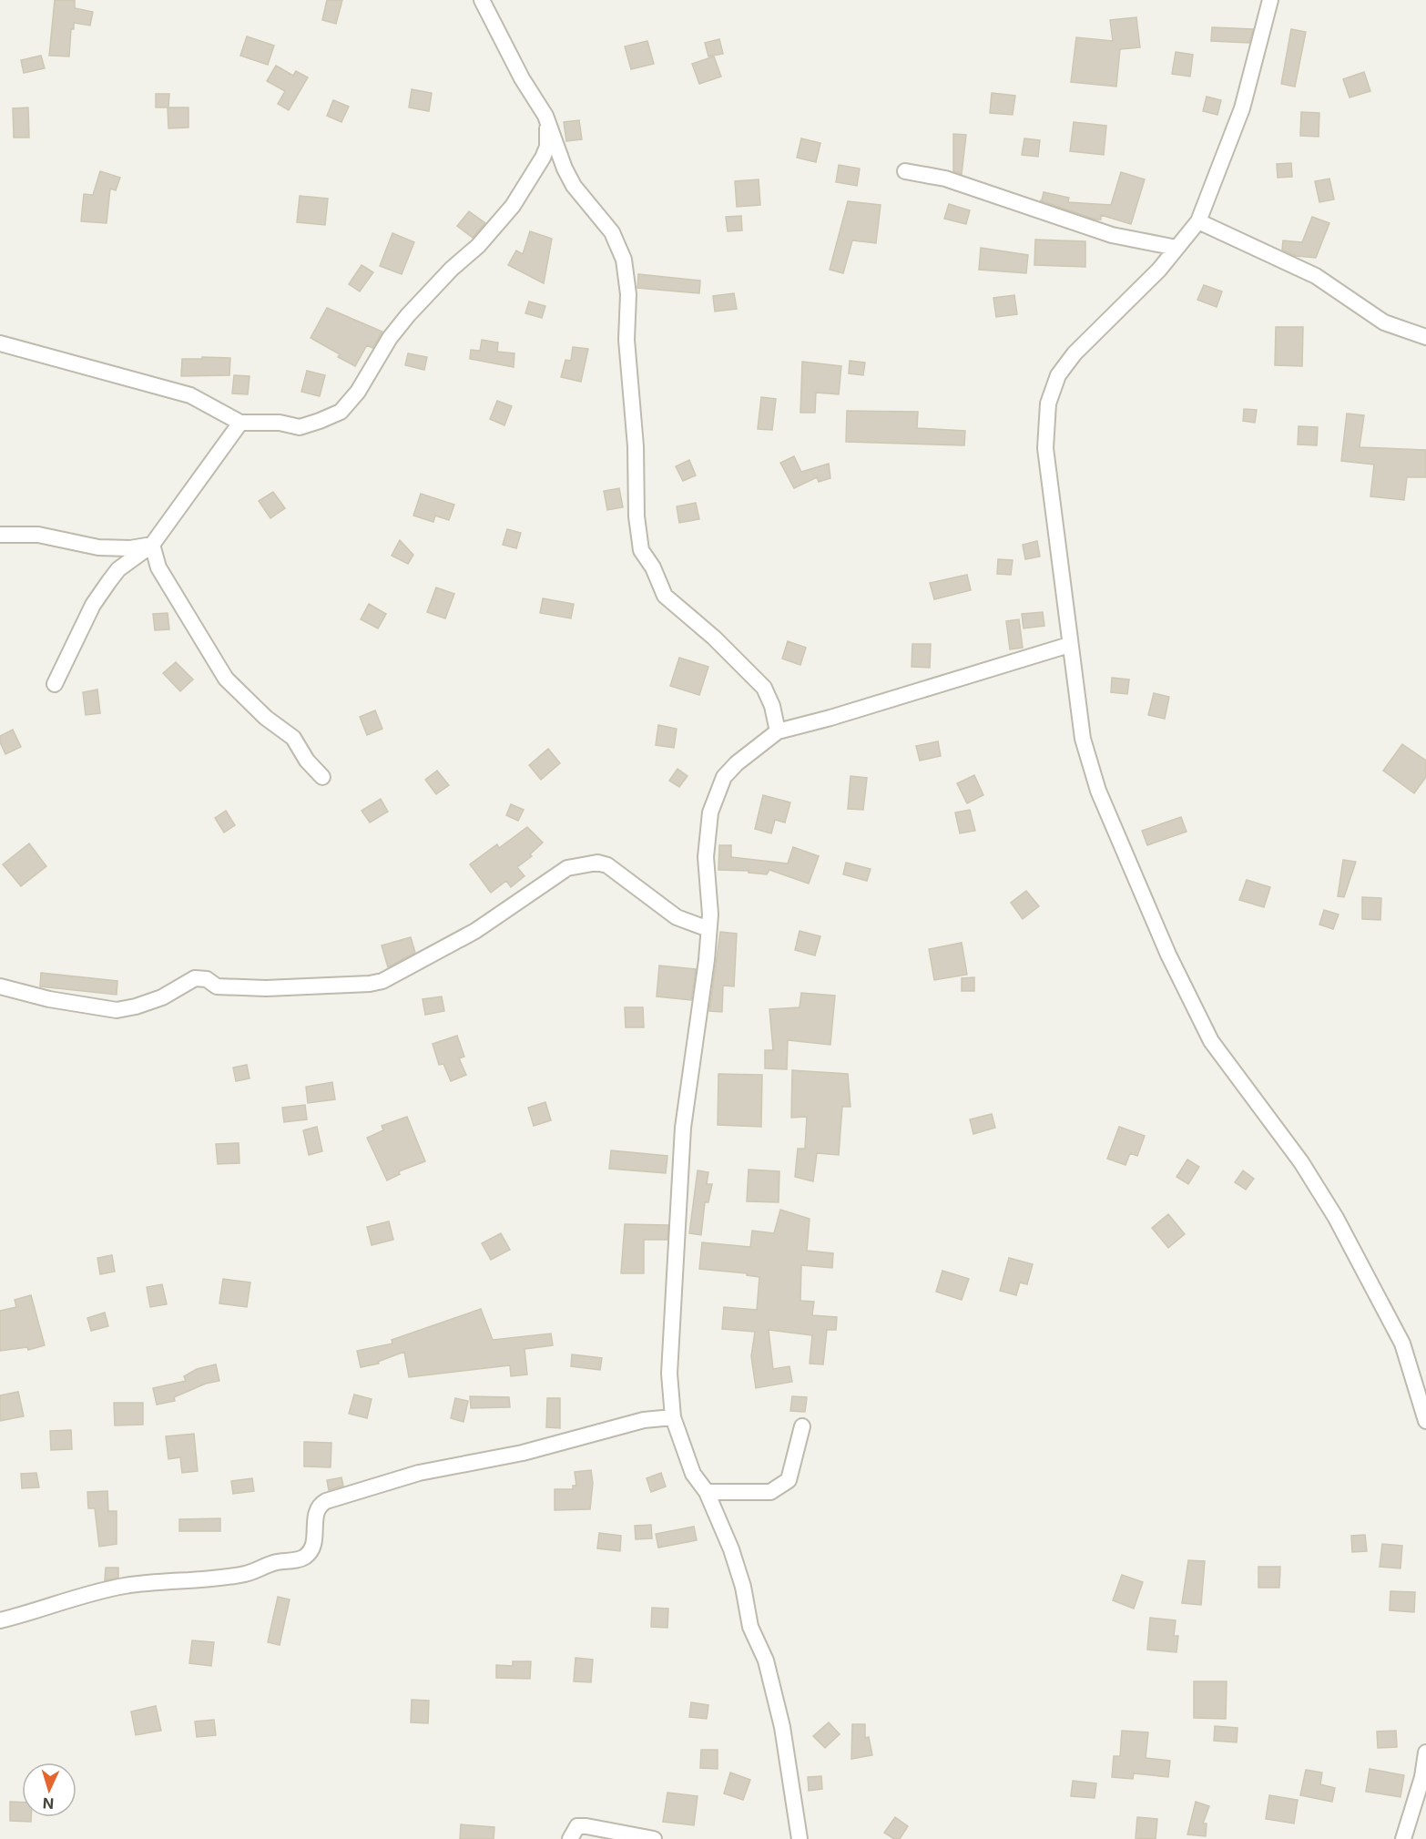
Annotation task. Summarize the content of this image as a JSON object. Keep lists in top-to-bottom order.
{
  "north": "bottom"
}
